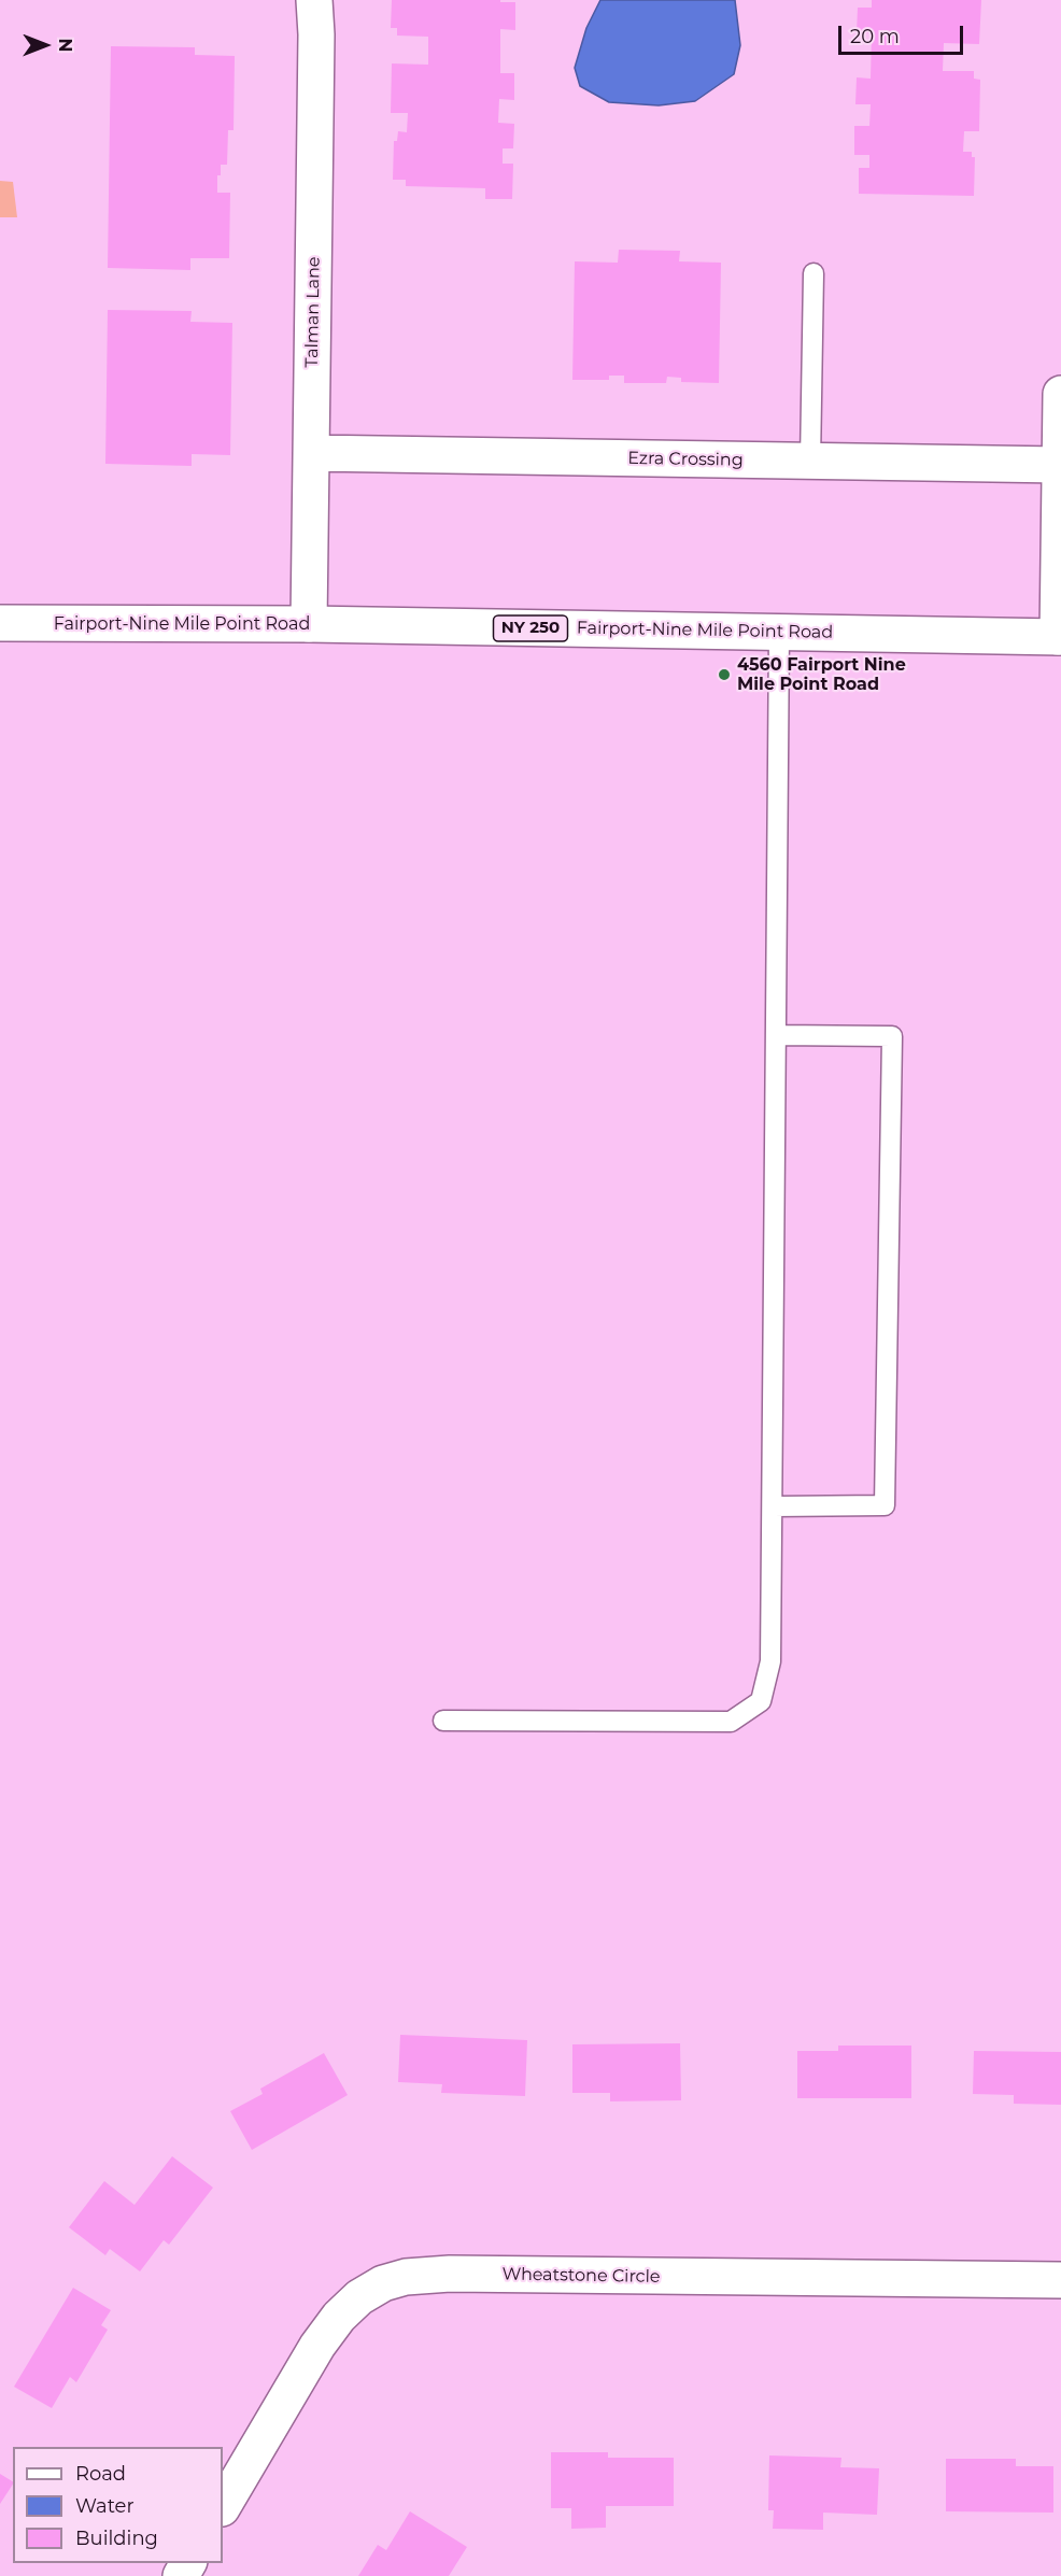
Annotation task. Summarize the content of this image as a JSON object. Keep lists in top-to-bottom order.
{
  "streets": {
    "street": [
      "Talman Lane",
      "Ezra Crossing",
      "Fairport-Nine Mile Point Road",
      "NY 250",
      "Wheatstone Circle"
    ]
  },
  "crossings": [
    ["Talman Lane", "Ezra Crossing"],
    ["Talman Lane", "Fairport-Nine Mile Point Road"]
  ],
  "places": ["4560 Fairport Nine Mile Point Road"],
  "legend": ["Road", "Water", "Building"],
  "scale_bar": "20 m",
  "north": "right"
}
